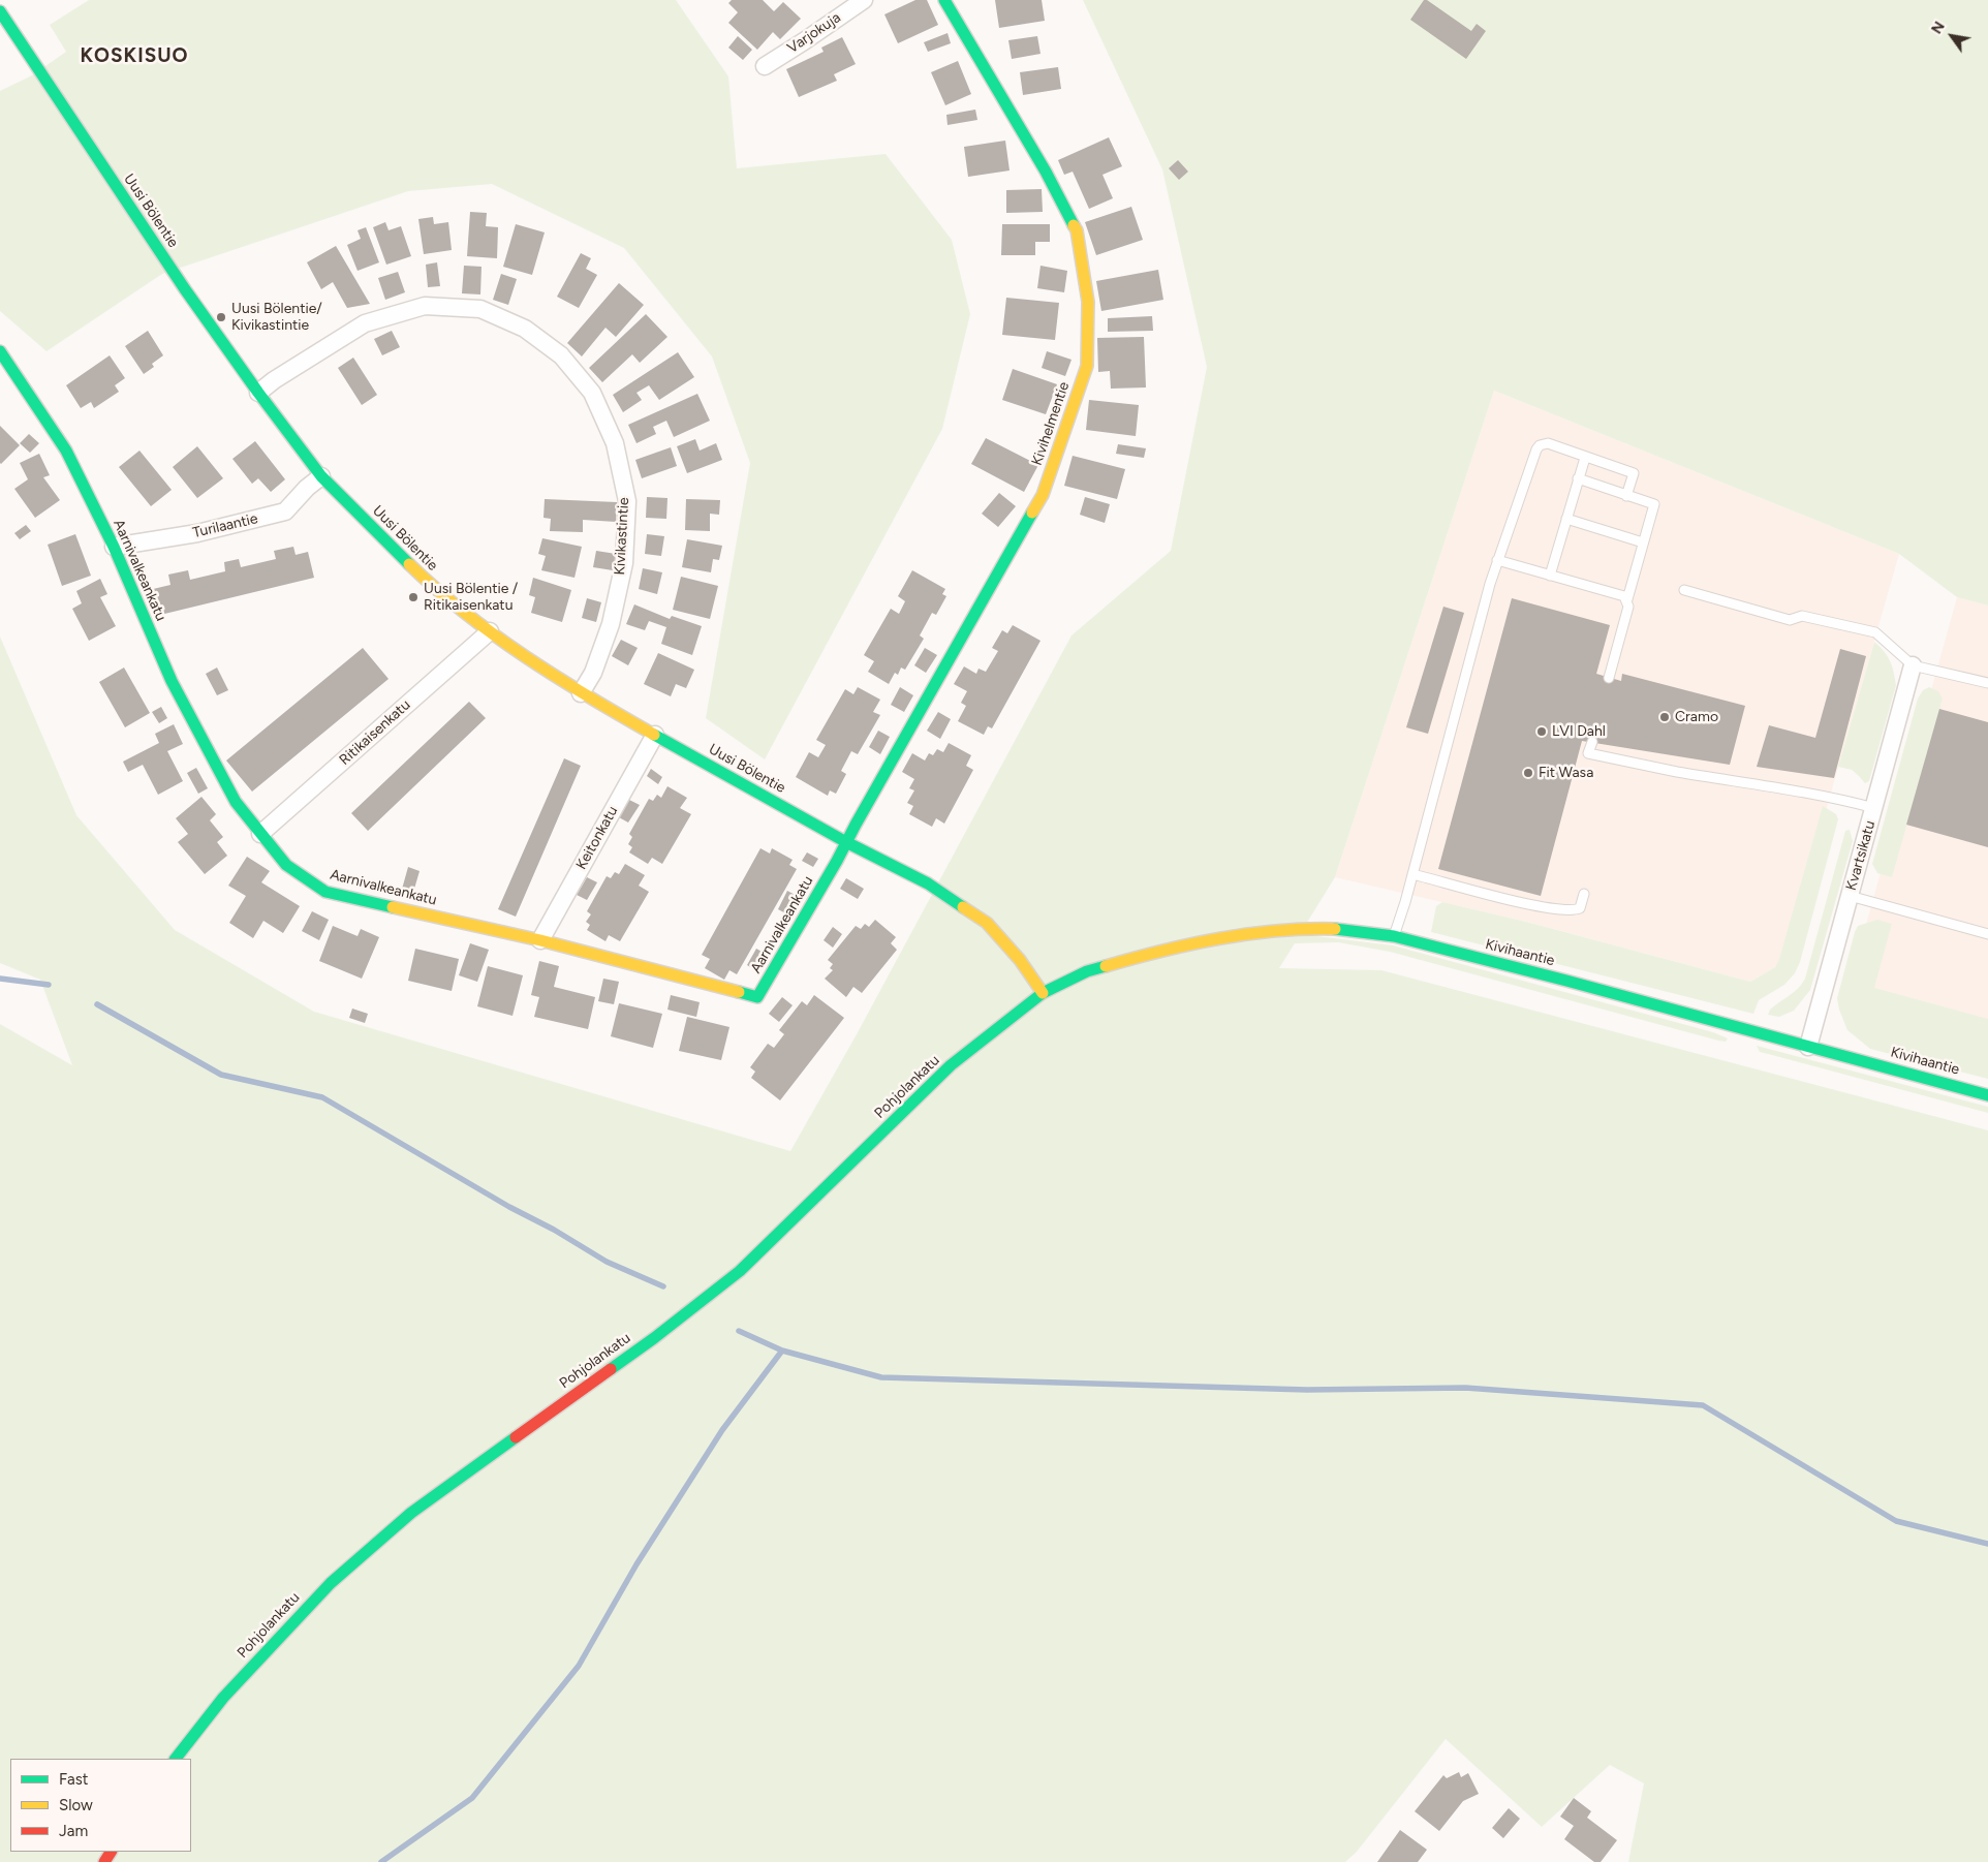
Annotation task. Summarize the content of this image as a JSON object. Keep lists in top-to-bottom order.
{
  "streets": {
    "street": [
      "Varjokuja",
      "Uusi Bölentie",
      "Kivihelmentie",
      "Turilaantie",
      "Kivikastintie",
      "Aarnivalkeankatu",
      "Ritikaisenkatu",
      "Keitonkatu",
      "Kvartsikatu",
      "Kivihaantie",
      "Pohjolankatu"
    ]
  },
  "crossings": [
    ["Uusi Bölentie", "Kivihelmentie"],
    ["Uusi Bölentie", "Turilaantie"],
    ["Uusi Bölentie", "Kivikastintie"],
    ["Uusi Bölentie", "Aarnivalkeankatu"],
    ["Uusi Bölentie", "Ritikaisenkatu"],
    ["Uusi Bölentie", "Keitonkatu"],
    ["Uusi Bölentie", "Kivihaantie"],
    ["Uusi Bölentie", "Pohjolankatu"],
    ["Kivihelmentie", "Aarnivalkeankatu"],
    ["Turilaantie", "Aarnivalkeankatu"],
    ["Aarnivalkeankatu", "Ritikaisenkatu"],
    ["Aarnivalkeankatu", "Keitonkatu"],
    ["Kvartsikatu", "Kivihaantie"],
    ["Kivihaantie", "Pohjolankatu"]
  ],
  "districts": ["KOSKISUO"],
  "places": [
    "Uusi Bölentie/ Kivikastintie",
    "Uusi Bölentie / Ritikaisenkatu",
    "Cramo",
    "LVI Dahl",
    "Fit Wasa"
  ],
  "legend": ["Fast", "Slow", "Jam"],
  "north": "top left"
}
